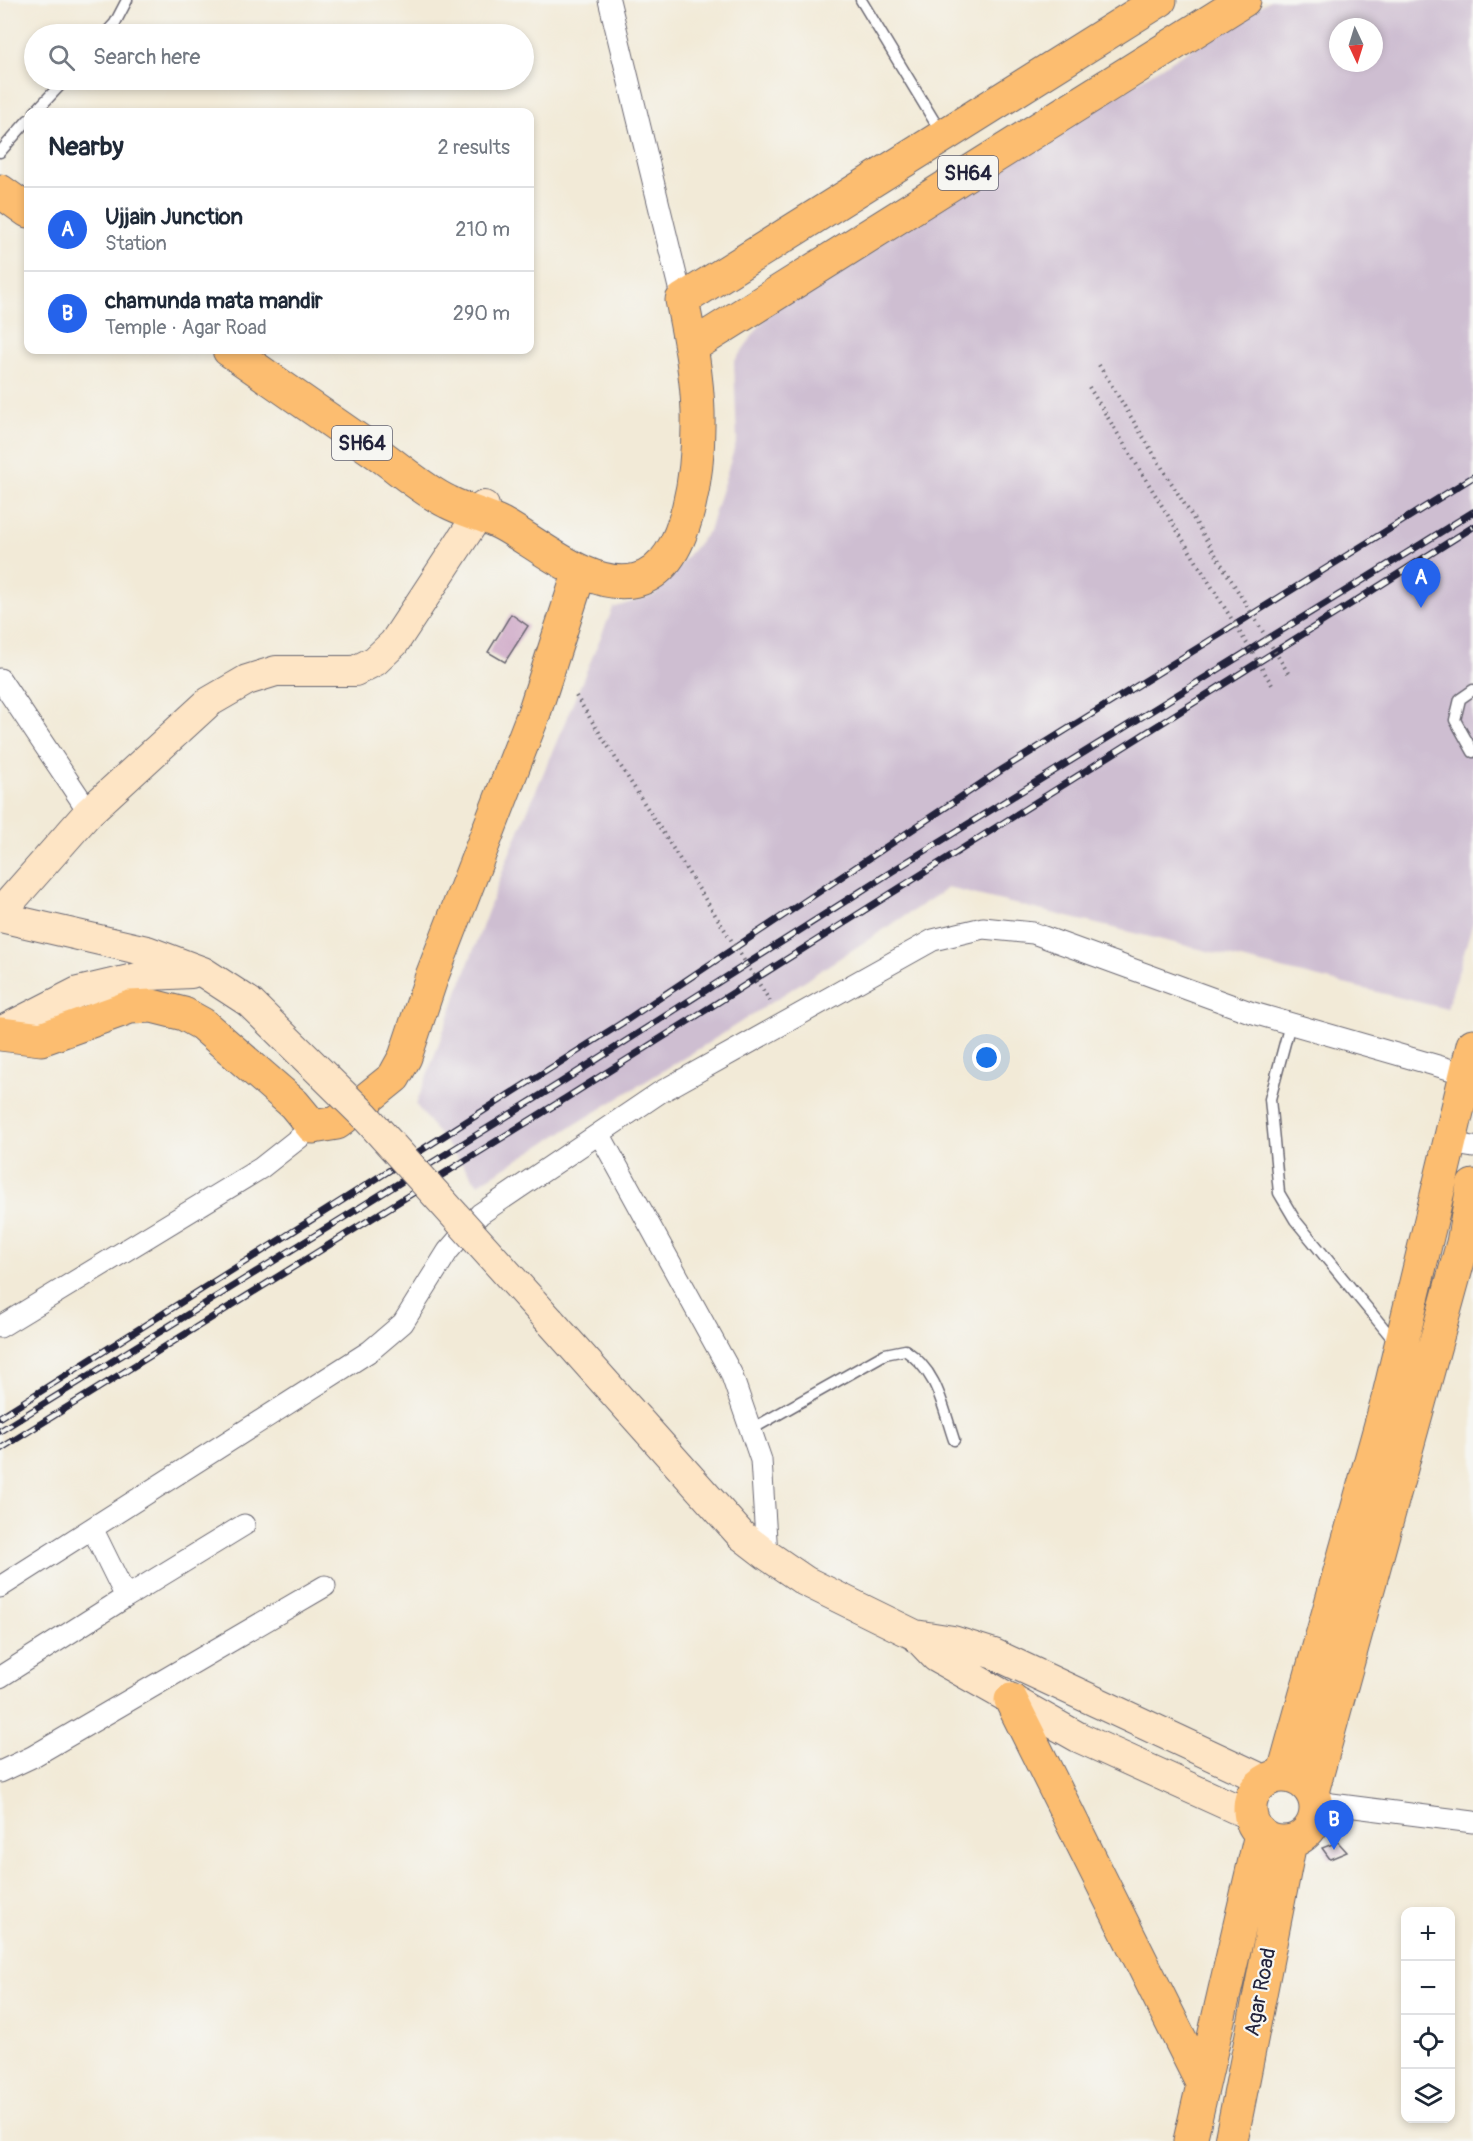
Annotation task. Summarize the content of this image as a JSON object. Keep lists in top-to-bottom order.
{
  "streets": {
    "main road": ["SH64", "Agar Road"]
  },
  "north": "bottom",
  "page": {
    "search": "Search here",
    "heading": ["Nearby", "2 results"],
    "list": [
      {
        "mark": "A",
        "name": "Ujjain Junction",
        "note": "Station",
        "value": "210 m"
      },
      {
        "mark": "B",
        "name": "chamunda mata mandir",
        "note": "Temple · Agar Road",
        "value": "290 m"
      }
    ],
    "pins": ["A", "B"],
    "map_buttons": ["+", "−"]
  }
}
